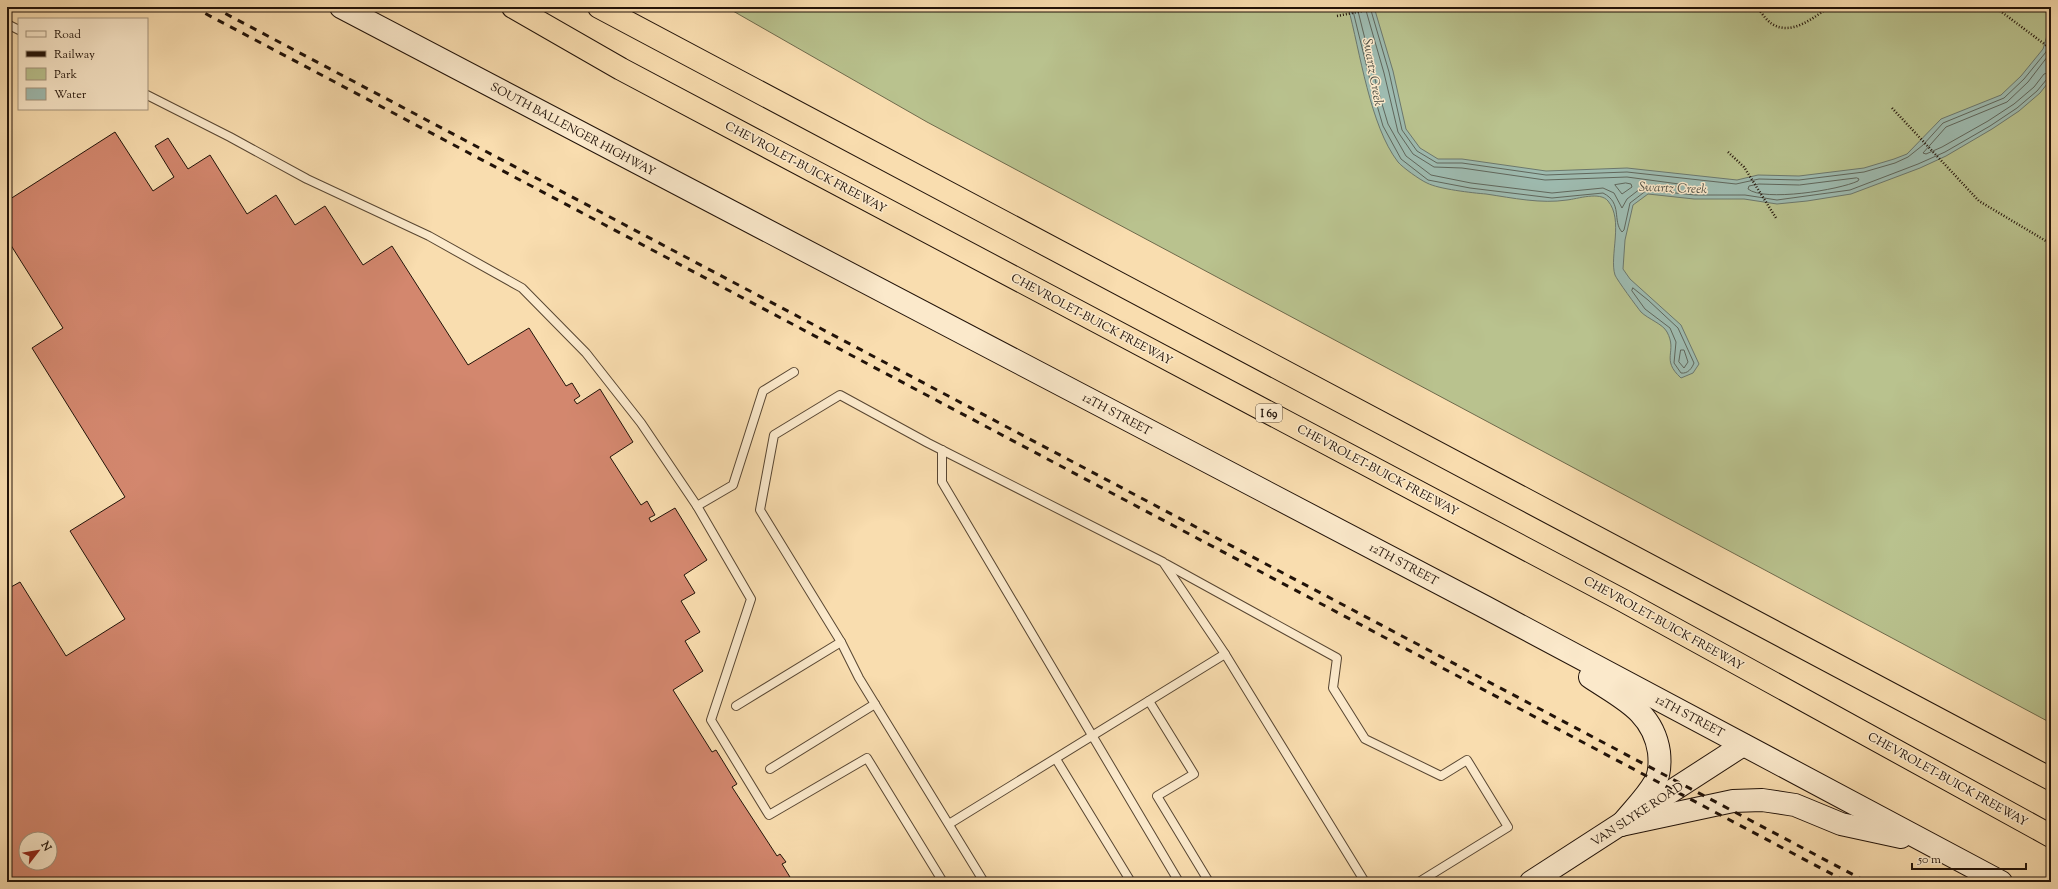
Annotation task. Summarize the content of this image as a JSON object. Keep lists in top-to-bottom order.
{
  "streets": {
    "highway": ["CHEVROLET-BUICK FREEWAY", "I 69"],
    "street": ["SOUTH BALLENGER HIGHWAY", "12TH STREET", "VAN SLYKE ROAD"]
  },
  "crossings": [
    ["SOUTH BALLENGER HIGHWAY", "12TH STREET"],
    ["12TH STREET", "VAN SLYKE ROAD"]
  ],
  "water": ["Swartz Creek"],
  "legend": [
    "Road",
    "Railway",
    "Park",
    "Water"
  ],
  "scale_bar": "50 m",
  "north": "top right"
}
